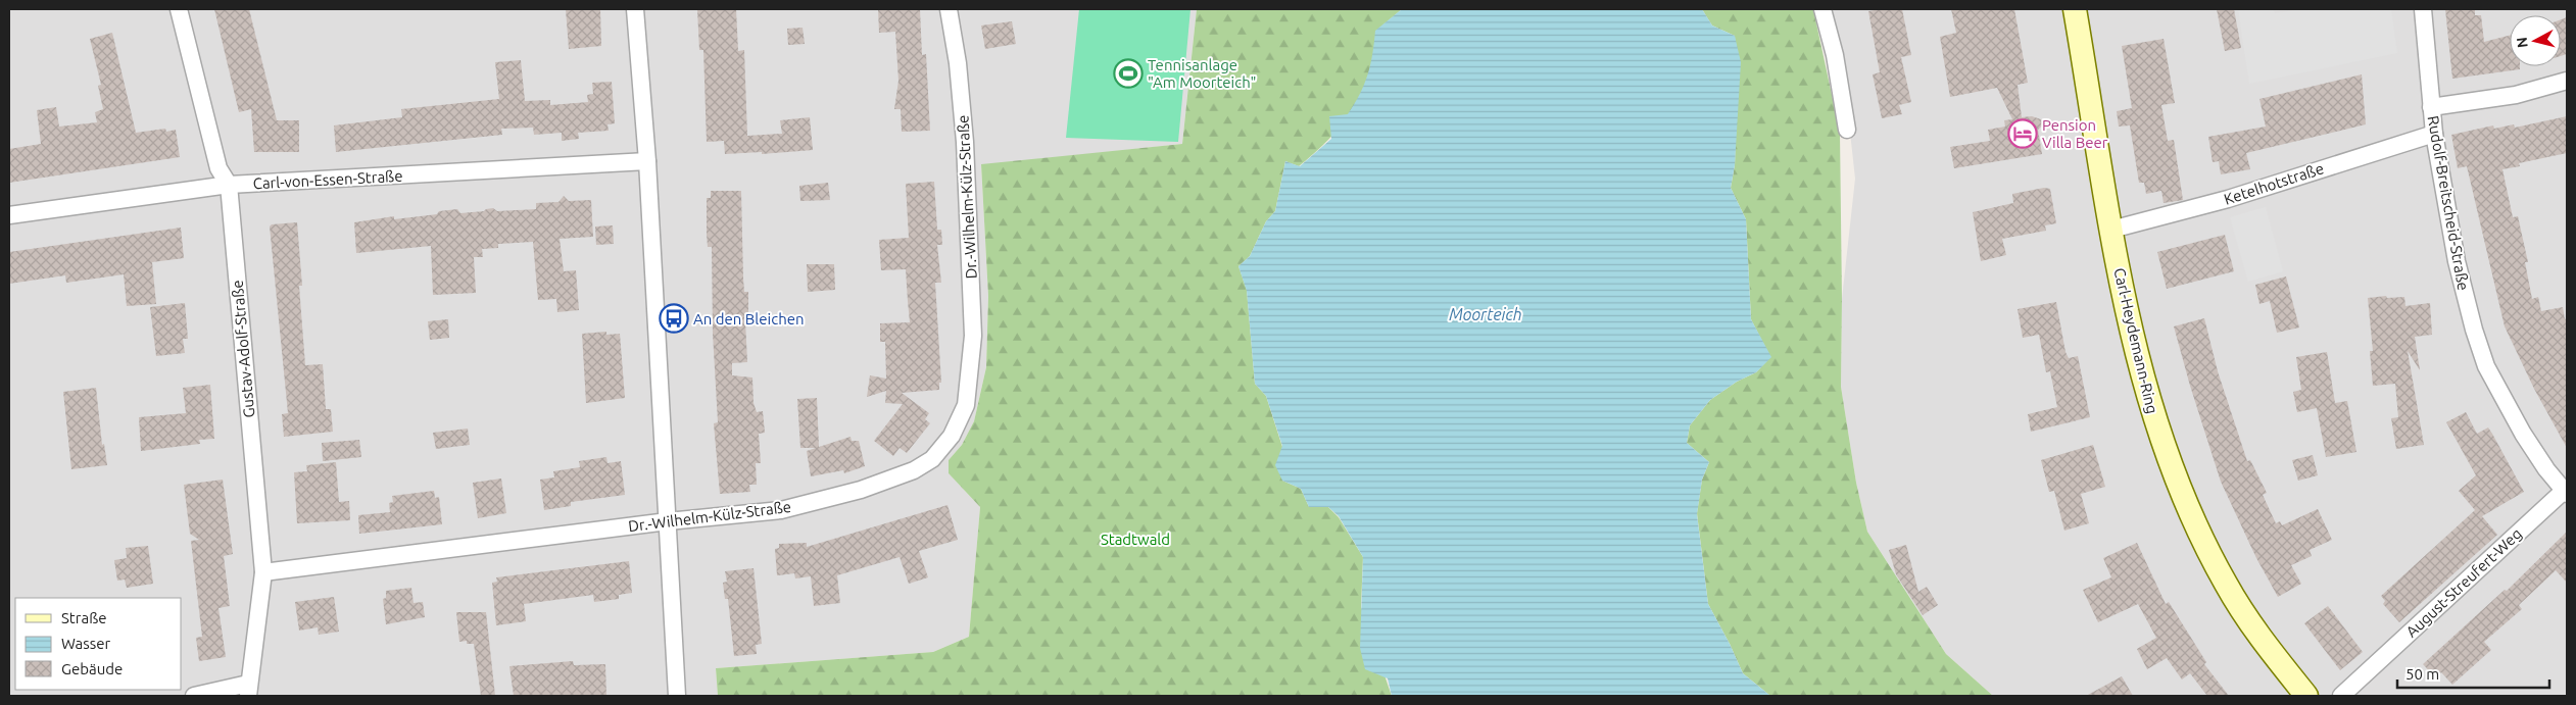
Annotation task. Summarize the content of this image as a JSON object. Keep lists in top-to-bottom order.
{
  "streets": {
    "main road": ["Carl-Heydemann-Ring"],
    "street": [
      "Carl-von-Essen-Straße",
      "Ketelhotstraße",
      "Dr.-Wilhelm-Külz-Straße",
      "Rudolf-Breitscheid-Straße",
      "Gustav-Adolf-Straße",
      "August-Streufert-Weg"
    ]
  },
  "crossings": [
    ["Carl-von-Essen-Straße", "Gustav-Adolf-Straße"],
    ["Ketelhotstraße", "Rudolf-Breitscheid-Straße"],
    ["Ketelhotstraße", "Carl-Heydemann-Ring"],
    ["Dr.-Wilhelm-Külz-Straße", "Gustav-Adolf-Straße"],
    ["Rudolf-Breitscheid-Straße", "August-Streufert-Weg"]
  ],
  "water": ["Moorteich"],
  "parks": ["Stadtwald"],
  "places": {
    "sports": ["Tennisanlage \"Am Moorteich\""],
    "hotel": ["Pension Villa Beer"],
    "bus stop": ["An den Bleichen"]
  },
  "legend": ["Straße", "Wasser", "Gebäude"],
  "scale_bar": "50 m",
  "north": "left"
}
